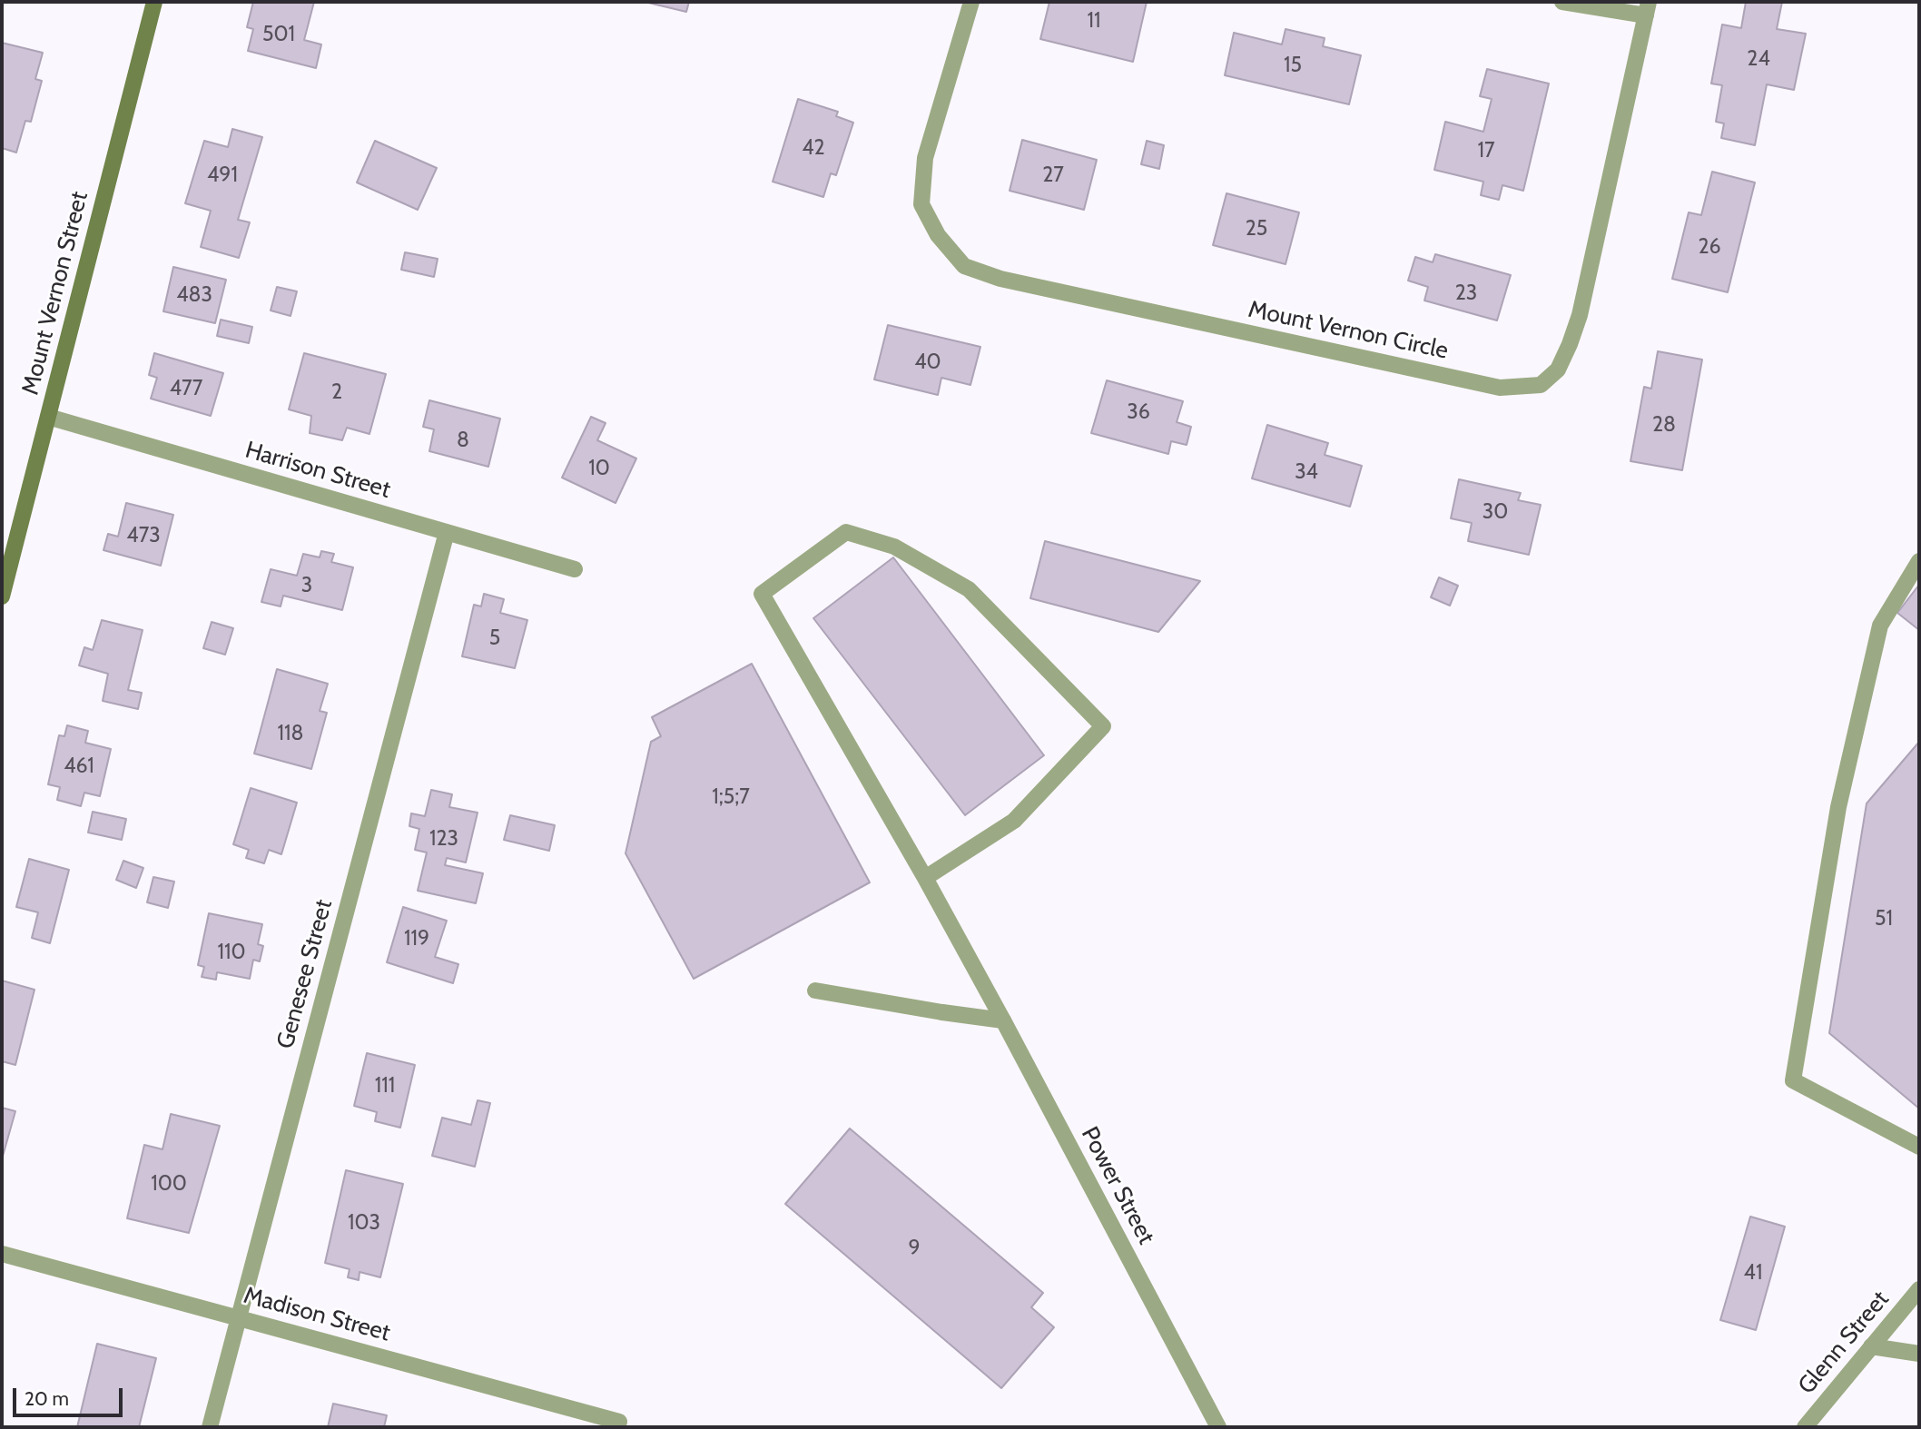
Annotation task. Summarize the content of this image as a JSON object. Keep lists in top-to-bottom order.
{
  "streets": {
    "main road": ["Mount Vernon Street"],
    "street": [
      "Mount Vernon Circle",
      "Harrison Street",
      "Genesee Street",
      "Power Street",
      "Madison Street",
      "Glenn Street"
    ]
  },
  "crossings": [
    ["Mount Vernon Street", "Harrison Street"],
    ["Harrison Street", "Genesee Street"],
    ["Genesee Street", "Madison Street"]
  ],
  "house_numbers": [
    "11",
    "501",
    "24",
    "15",
    "42",
    "17",
    "491",
    "27",
    "25",
    "26",
    "23",
    "483",
    "40",
    "477",
    "2",
    "36",
    "28",
    "8",
    "10",
    "34",
    "30",
    "473",
    "3",
    "5",
    "118",
    "461",
    "1;5;7",
    "123",
    "51",
    "119",
    "110",
    "111",
    "100",
    "103",
    "9",
    "41"
  ],
  "scale_bar": "20 m"
}
